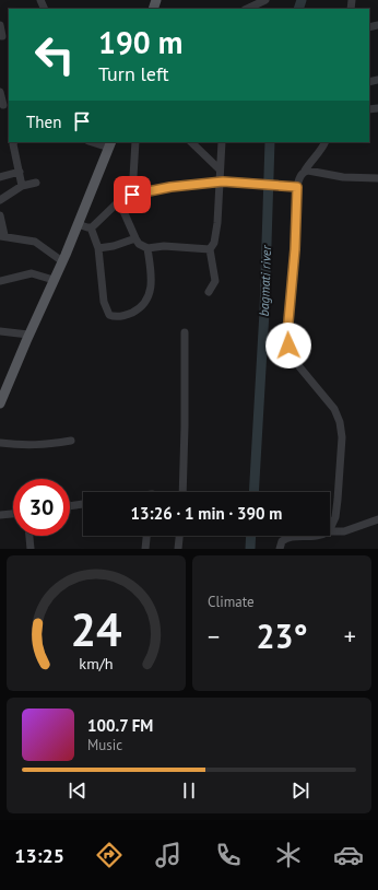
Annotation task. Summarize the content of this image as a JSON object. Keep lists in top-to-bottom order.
{
  "water": ["bagmati river"],
  "page": {
    "turn": ["190 m", "Turn left"],
    "then": "Then",
    "limit": "30",
    "trip": "13:26 · 1 min · 390 m",
    "tile": "Climate",
    "heat": ["−", "23°", "+"],
    "song": ["100.7 FM", "Music"],
    "tabs": "13:25",
    "gauge": ["24", "km/h"]
  }
}
